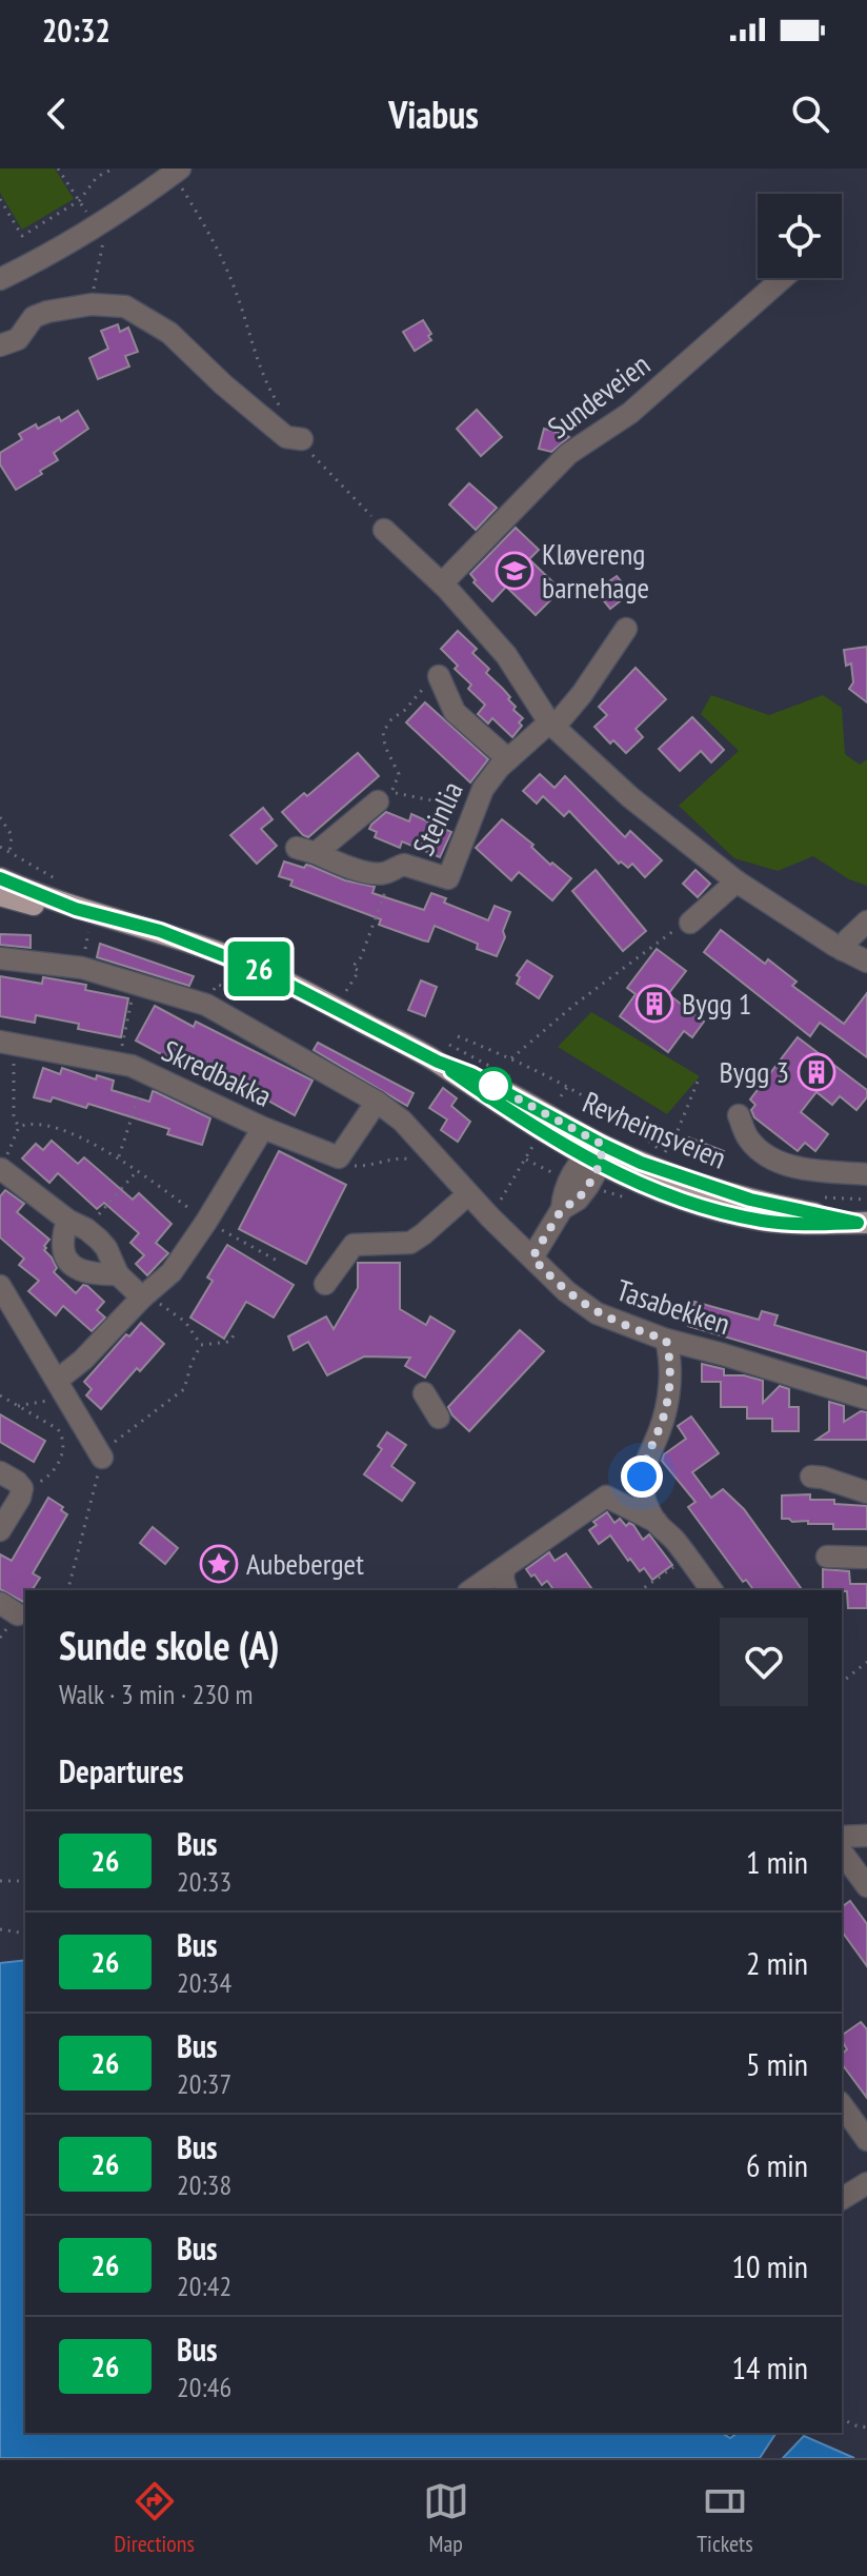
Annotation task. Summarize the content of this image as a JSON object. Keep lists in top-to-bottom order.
{
  "streets": {
    "main road": ["Revheimsveien"],
    "street": [
      "Sundeveien",
      "Steinlia",
      "Skredbakka",
      "Tasabekken"
    ]
  },
  "crossings": [
    ["Skredbakka", "Tasabekken"]
  ],
  "places": {
    "school or university": ["Kløvereng barnehage"],
    "building": ["Bygg 1", "Bygg 3"],
    "place": ["Aubeberget"]
  },
  "lines": ["bus line 26"],
  "page": {
    "status": "20:32",
    "header": "Viabus",
    "on_map": "26",
    "heading": [
      ["Sunde skole (A)", "Walk · 3 min · 230 m"],
      "Departures"
    ],
    "list": [
      {
        "mark": "26",
        "name": "Bus",
        "note": "20:33",
        "value": "1 min"
      },
      {
        "mark": "26",
        "name": "Bus",
        "note": "20:34",
        "value": "2 min"
      },
      {
        "mark": "26",
        "name": "Bus",
        "note": "20:37",
        "value": "5 min"
      },
      {
        "mark": "26",
        "name": "Bus",
        "note": "20:38",
        "value": "6 min"
      },
      {
        "mark": "26",
        "name": "Bus",
        "note": "20:42",
        "value": "10 min"
      },
      {
        "mark": "26",
        "name": "Bus",
        "note": "20:46",
        "value": "14 min"
      }
    ],
    "tabs": ["Directions", "Map", "Tickets"]
  }
}
